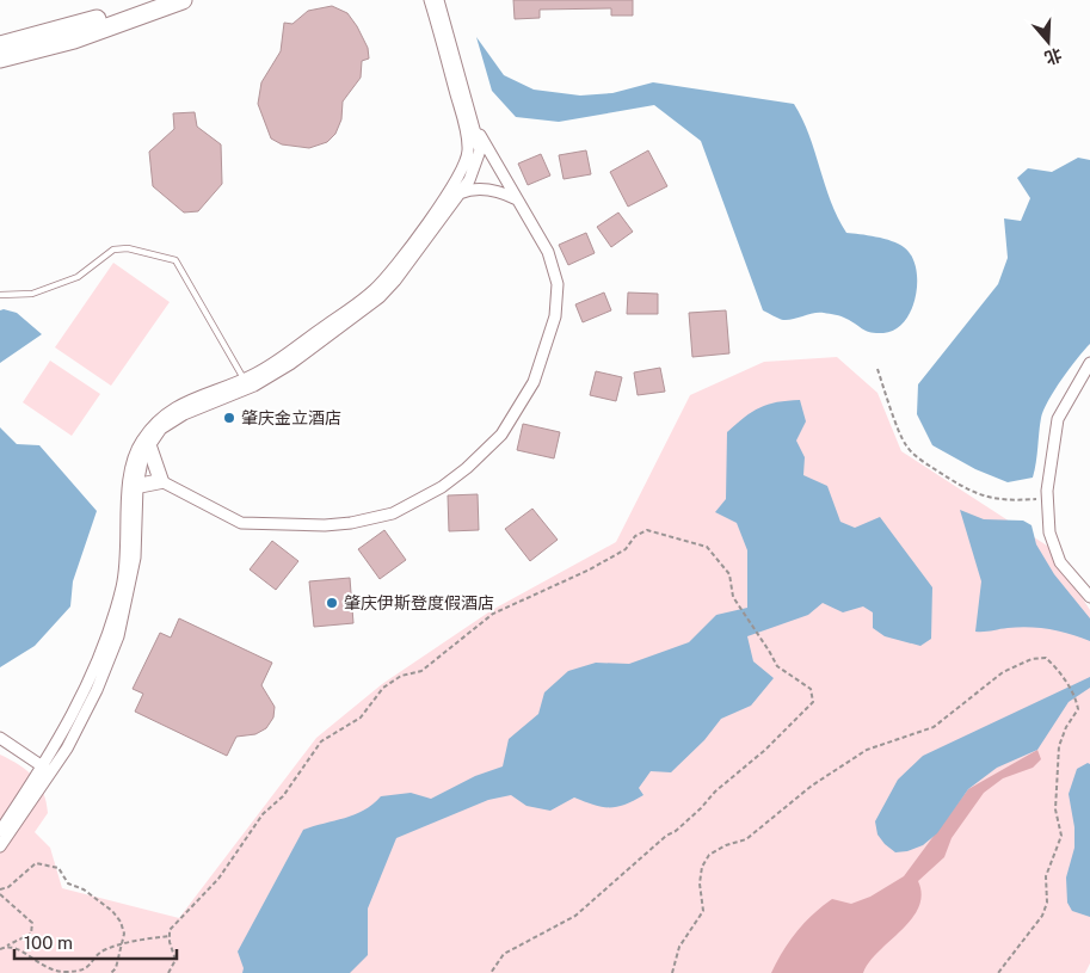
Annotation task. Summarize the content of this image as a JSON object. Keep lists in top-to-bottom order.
{
  "places": ["肇庆金立酒店", "肇庆伊斯登度假酒店"],
  "scale_bar": "100 m",
  "north": "bottom"
}
